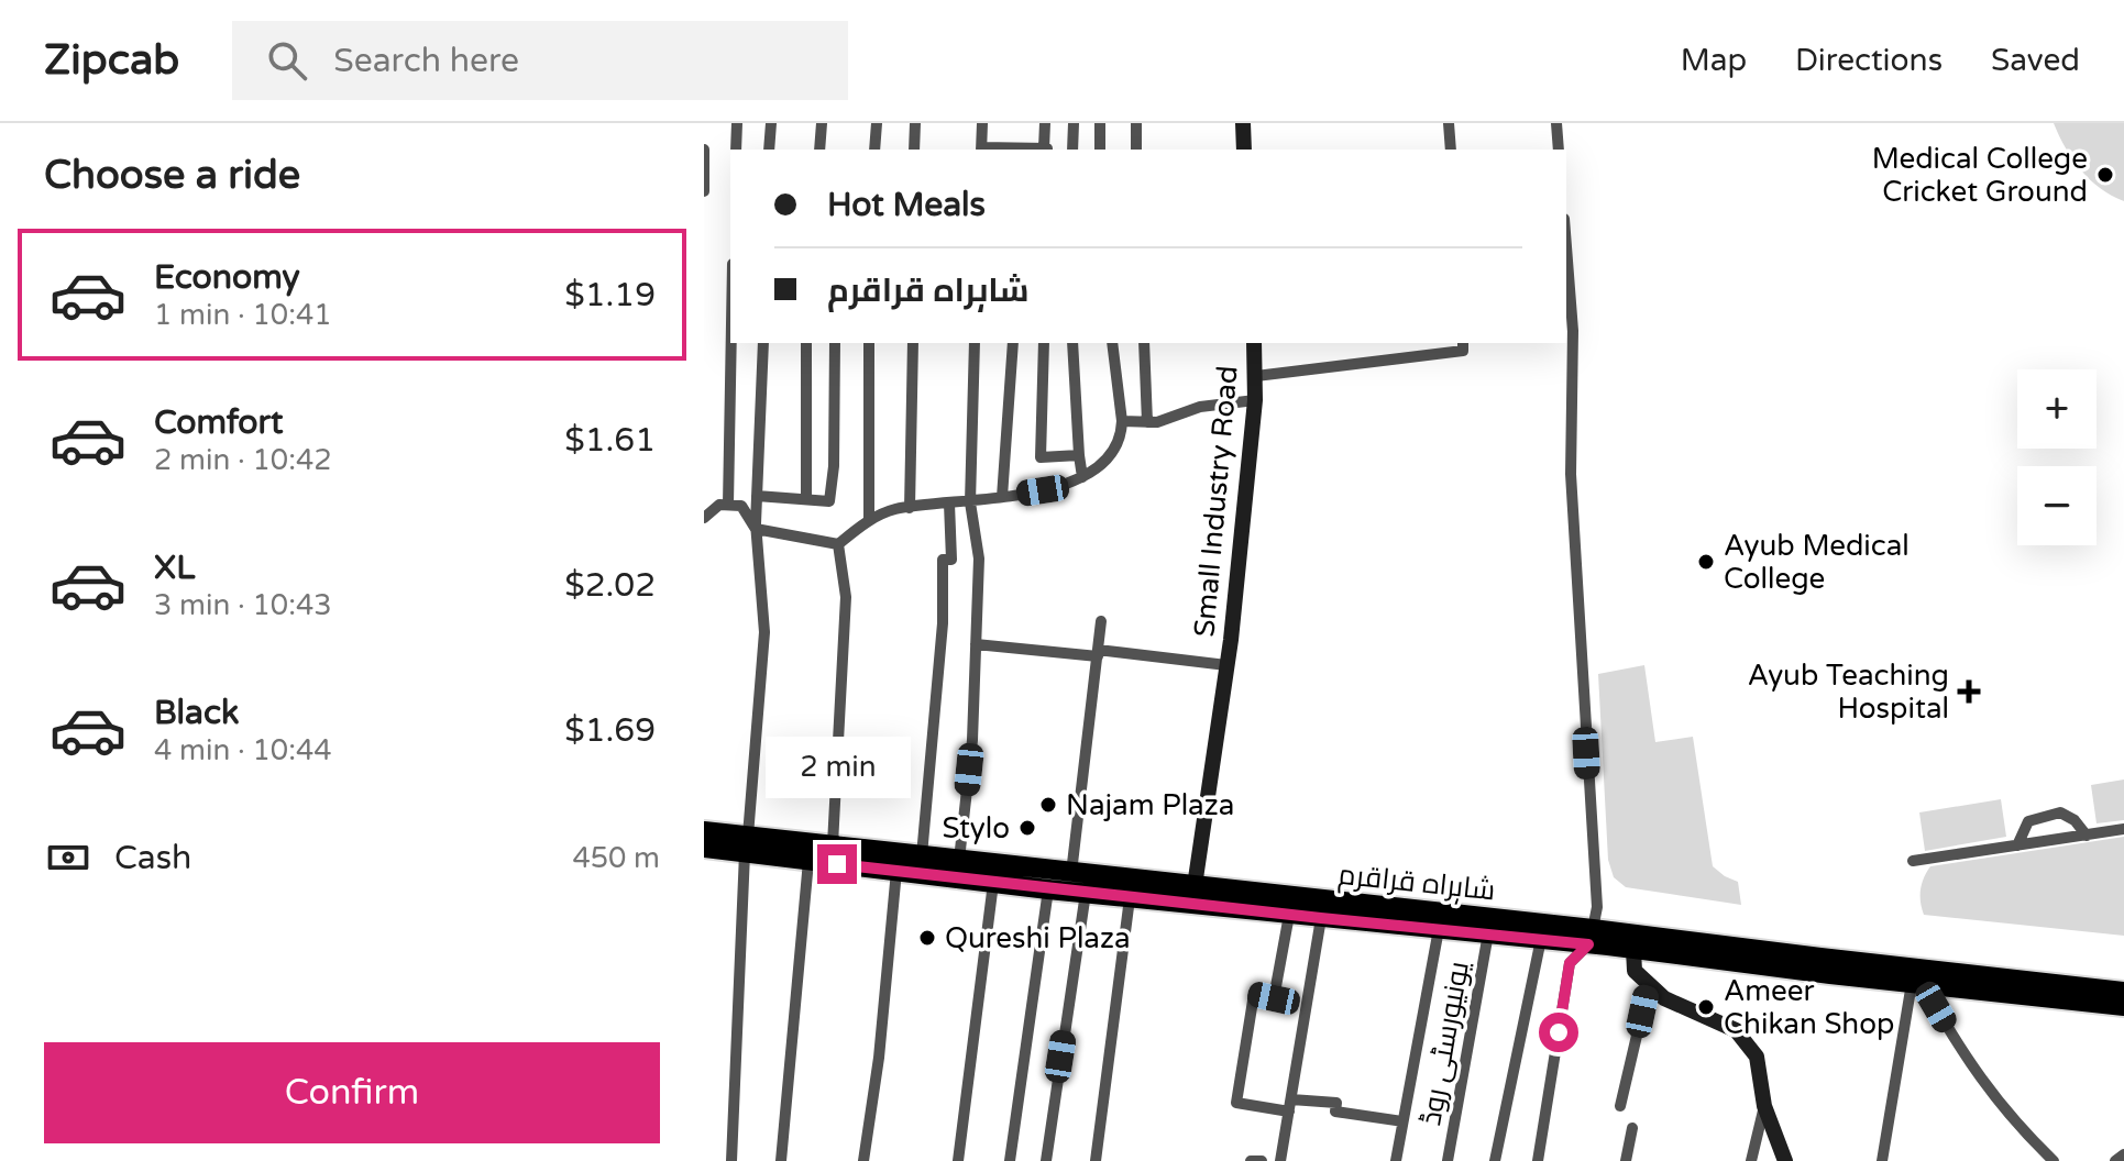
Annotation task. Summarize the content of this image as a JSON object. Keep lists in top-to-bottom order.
{
  "streets": {
    "highway": ["شاہراہ قراقرم"],
    "street": ["Small Industry Road", "یونیورسٹی روڈ"]
  },
  "crossings": [
    ["Small Industry Road", "شاہراہ قراقرم"],
    ["شاہراہ قراقرم", "یونیورسٹی روڈ"]
  ],
  "places": {
    "other": [
      "Medical College Cricket Ground",
      "Ayub Medical College",
      "Najam Plaza",
      "Stylo",
      "Qureshi Plaza",
      "Ameer Chikan Shop"
    ],
    "health": ["Ayub Teaching Hospital"]
  },
  "page": {
    "header": "Zipcab",
    "search": "Search here",
    "nav": ["Map", "Directions", "Saved"],
    "heading": "Choose a ride",
    "banner": ["Hot Meals", "شاہراہ قراقرم"],
    "list": [
      {
        "name": "Economy",
        "note": "1 min · 10:41",
        "value": "$1.19"
      },
      {
        "name": "Comfort",
        "note": "2 min · 10:42",
        "value": "$1.61"
      },
      {
        "name": "XL",
        "note": "3 min · 10:43",
        "value": "$2.02"
      },
      {
        "name": "Black",
        "note": "4 min · 10:44",
        "value": "$1.69"
      }
    ],
    "map_buttons": ["+", "−"],
    "bubble": "2 min",
    "pay": ["Cash", "450 m"],
    "buttons": "Confirm"
  }
}
